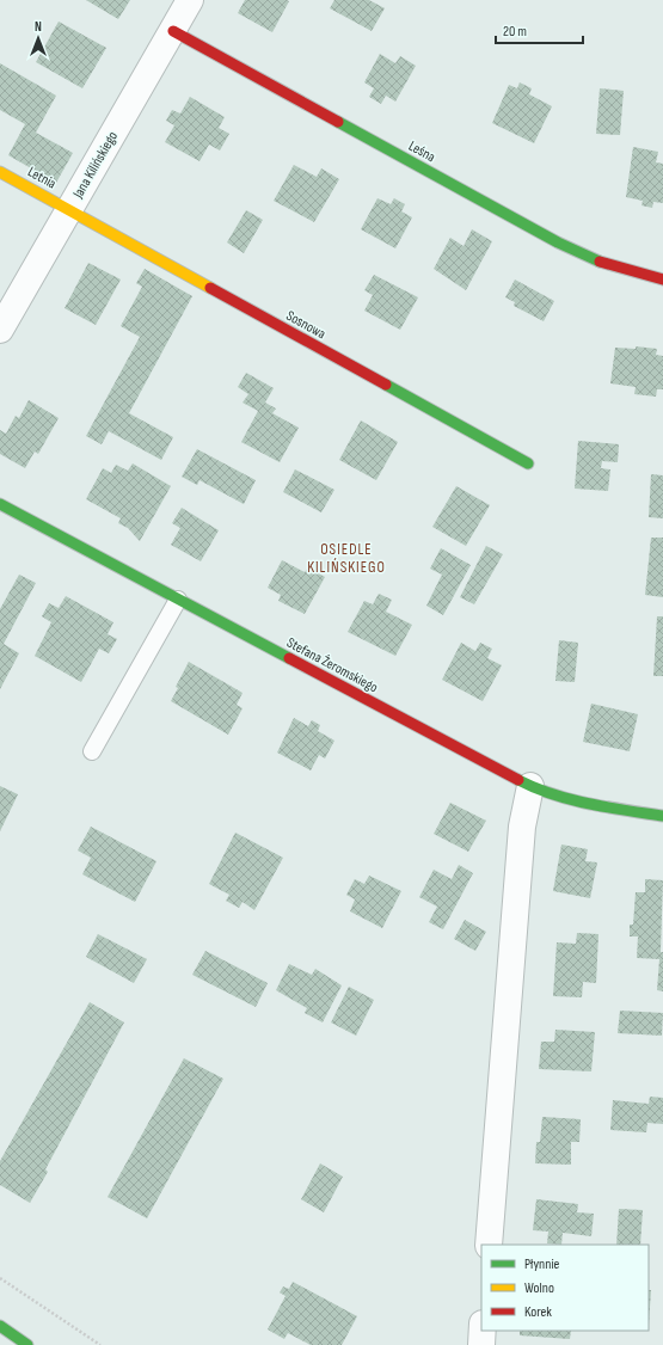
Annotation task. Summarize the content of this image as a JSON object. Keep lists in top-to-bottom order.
{
  "streets": {
    "street": [
      "Leśna",
      "Jana Kilińskiego",
      "Letnia",
      "Sosnowa",
      "Stefana Żeromskiego"
    ]
  },
  "crossings": [
    ["Leśna", "Jana Kilińskiego"],
    ["Jana Kilińskiego", "Letnia"],
    ["Jana Kilińskiego", "Sosnowa"],
    ["Letnia", "Sosnowa"]
  ],
  "districts": ["OSIEDLE KILIŃSKIEGO"],
  "legend": ["Płynnie", "Wolno", "Korek"],
  "scale_bar": "20 m",
  "north": "top"
}
